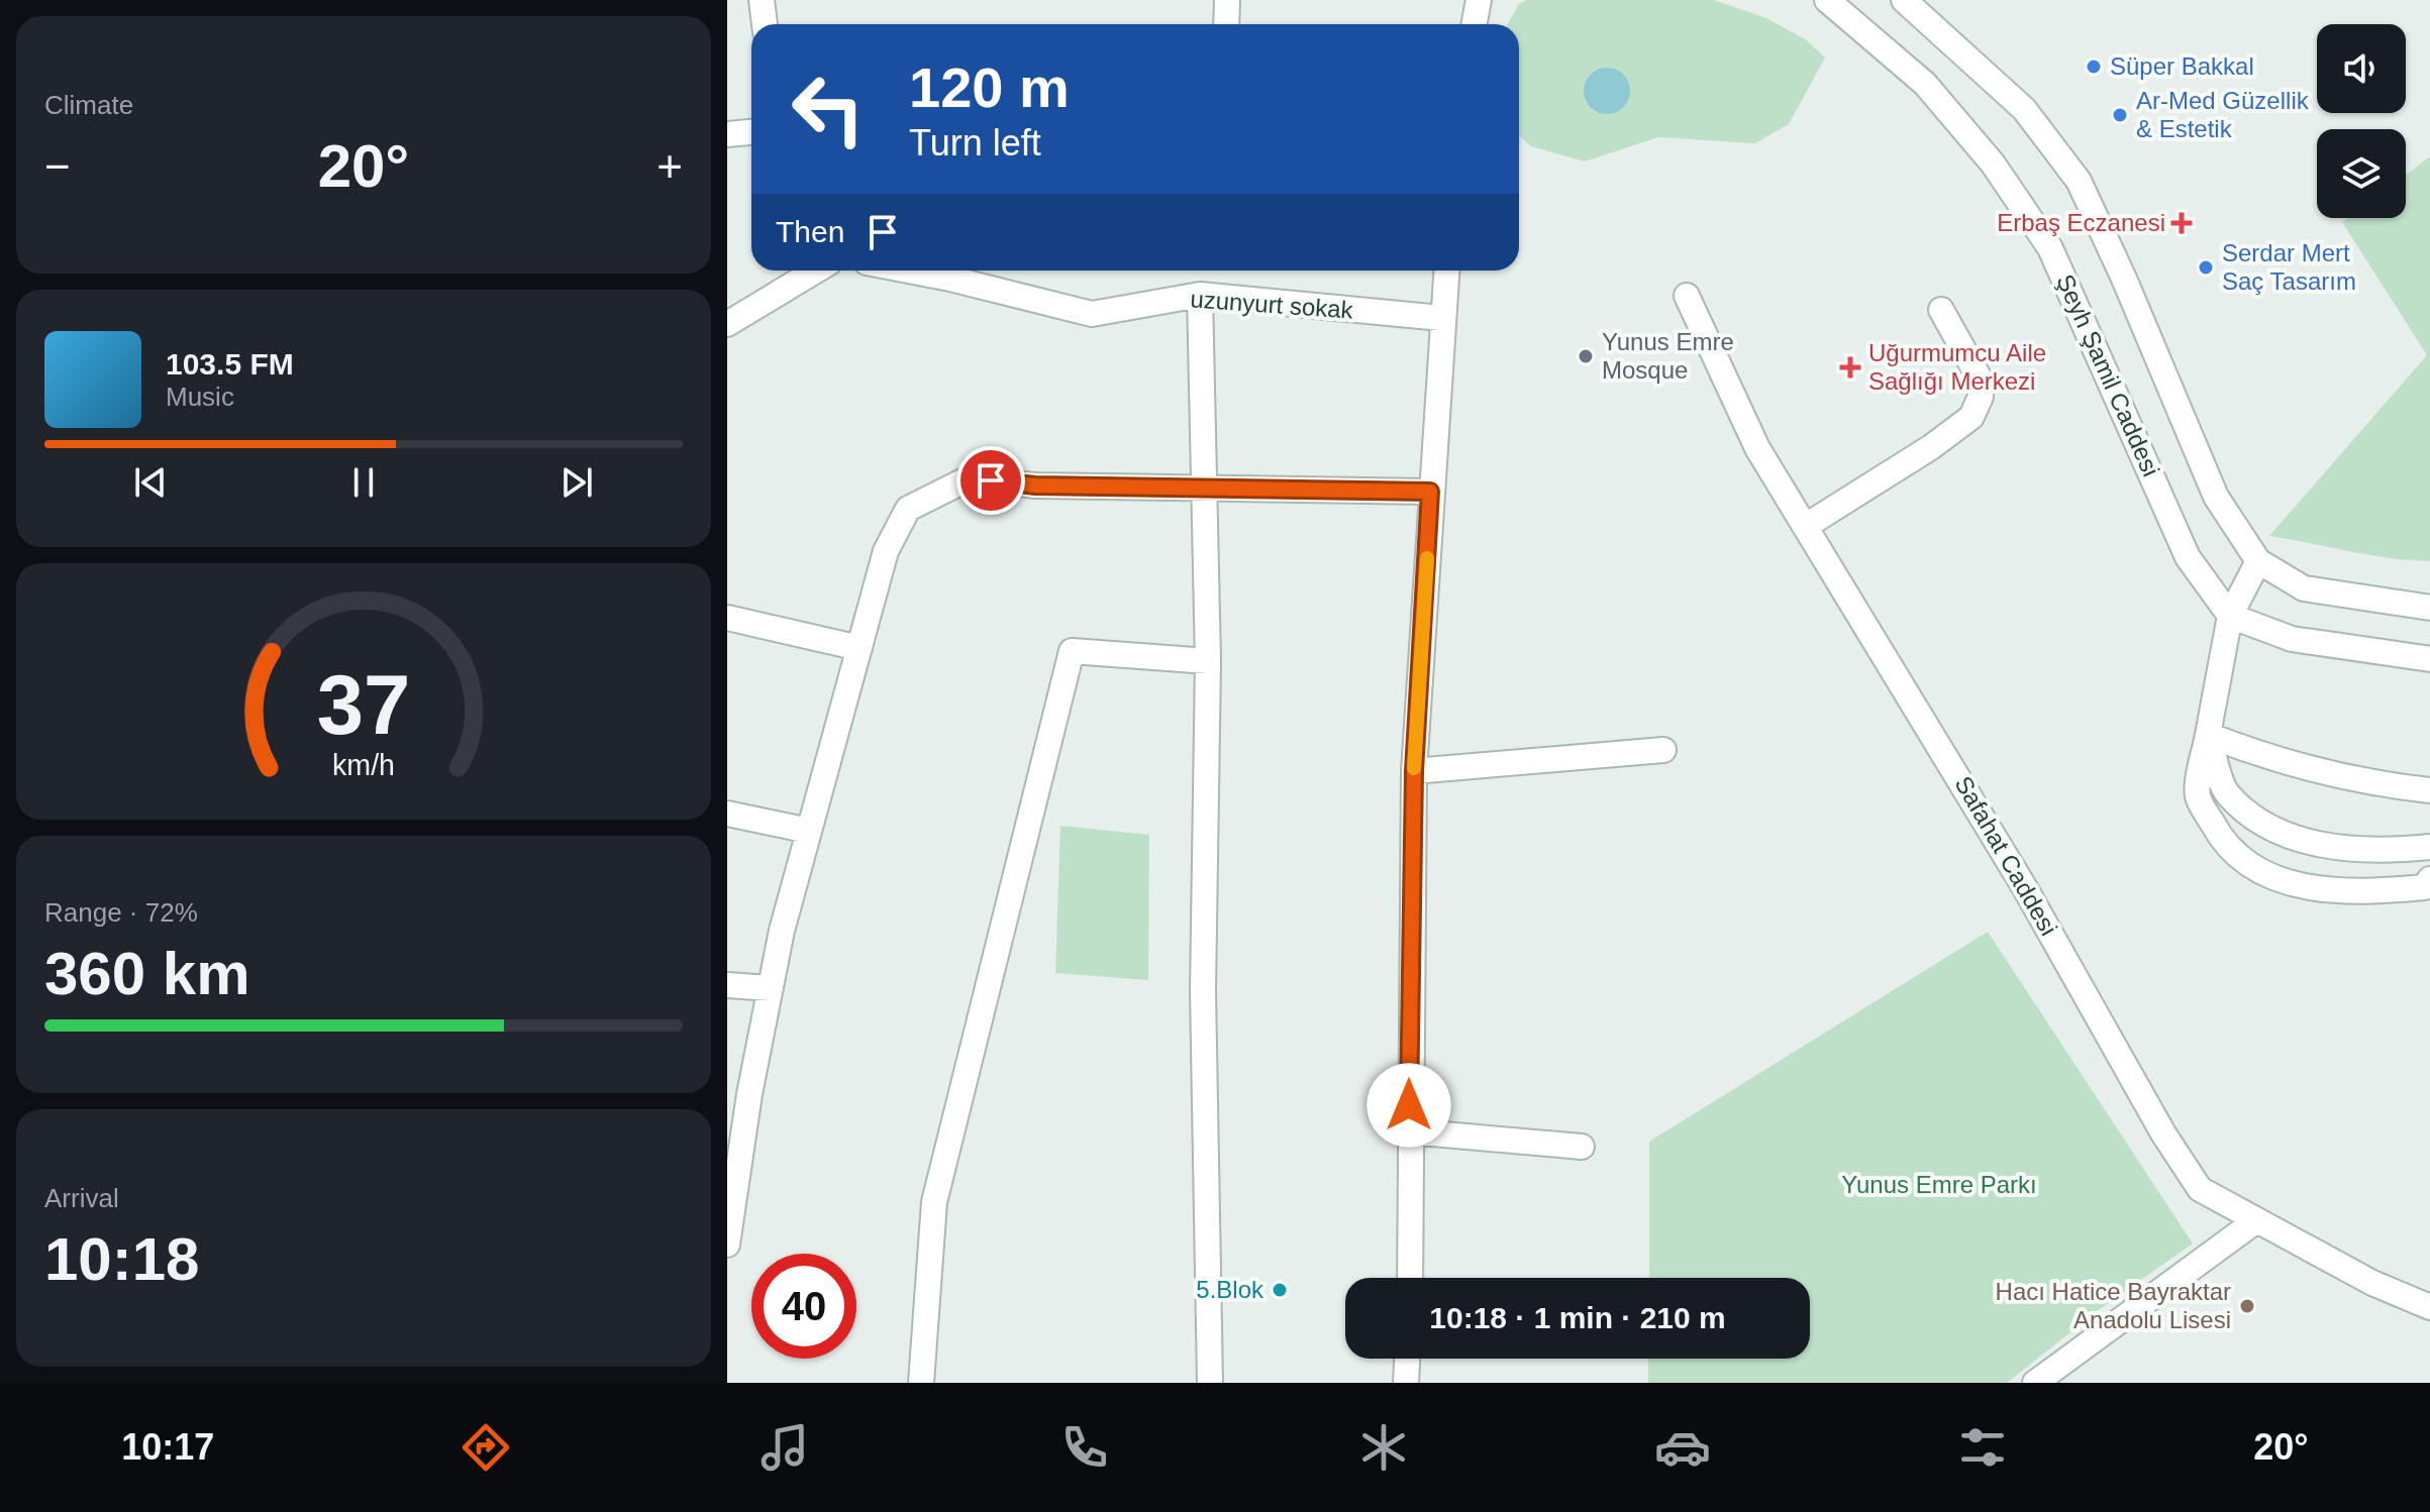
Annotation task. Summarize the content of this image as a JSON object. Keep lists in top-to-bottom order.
{
  "streets": {
    "street": ["uzunyurt sokak", "Şeyh Şamil Caddesi", "Safahat Caddesi"]
  },
  "parks": ["Yunus Emre Parkı"],
  "places": {
    "other": [
      "Süper Bakkal",
      "Ar-Med Güzellik & Estetik",
      "Serdar Mert Saç Tasarım",
      "Yunus Emre Mosque",
      "5.Blok",
      "Hacı Hatice Bayraktar Anadolu Lisesi"
    ],
    "health": ["Erbaş Eczanesi", "Uğurmumcu Aile Sağlığı Merkezi"]
  },
  "page": {
    "tile": [
      "Climate",
      ["Range · 72%", "360 km"],
      ["Arrival", "10:18"]
    ],
    "turn": ["120 m", "Turn left"],
    "heat": ["−", "20°", "+"],
    "then": "Then",
    "song": ["103.5 FM", "Music"],
    "limit": "40",
    "trip": "10:18 · 1 min · 210 m",
    "tabs": ["10:17", "20°"],
    "gauge": ["37", "km/h"]
  }
}
